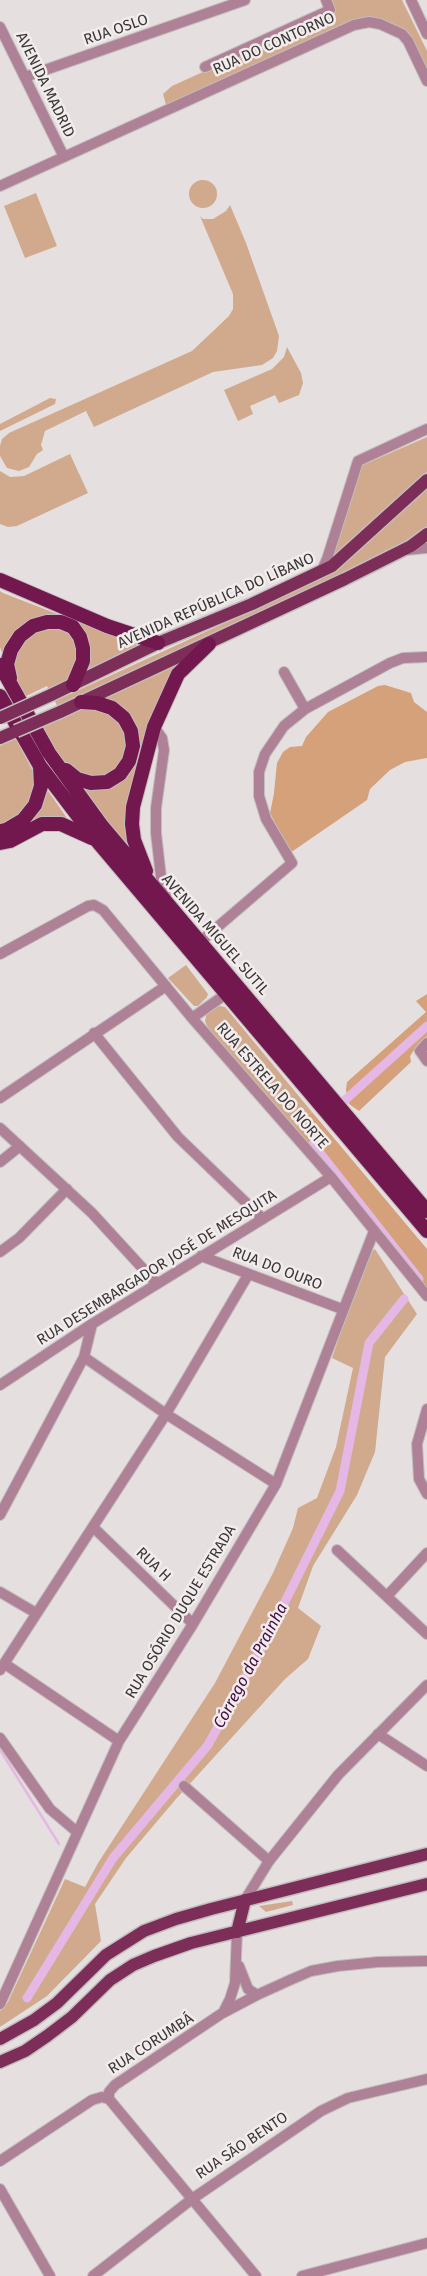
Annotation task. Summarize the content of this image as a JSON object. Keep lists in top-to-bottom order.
{
  "streets": {
    "highway": ["AVENIDA MIGUEL SUTIL"],
    "main road": ["AVENIDA REPÚBLICA DO LÍBANO"],
    "street": [
      "RUA OSLO",
      "RUA DO CONTORNO",
      "AVENIDA MADRID",
      "RUA ESTRELA DO NORTE",
      "RUA DESEMBARGADOR JOSÉ DE MESQUITA",
      "RUA DO OURO",
      "RUA H",
      "RUA OSÓRIO DUQUE ESTRADA",
      "RUA CORUMBÁ",
      "RUA SÃO BENTO"
    ]
  },
  "crossings": [
    ["RUA OSLO", "AVENIDA MADRID"],
    ["RUA DO CONTORNO", "AVENIDA MADRID"],
    ["RUA ESTRELA DO NORTE", "RUA DESEMBARGADOR JOSÉ DE MESQUITA"],
    ["RUA ESTRELA DO NORTE", "RUA OSÓRIO DUQUE ESTRADA"],
    ["RUA DESEMBARGADOR JOSÉ DE MESQUITA", "RUA DO OURO"],
    ["RUA DO OURO", "RUA OSÓRIO DUQUE ESTRADA"],
    ["RUA H", "RUA OSÓRIO DUQUE ESTRADA"]
  ],
  "water": ["Córrego da Prainha"]
}
